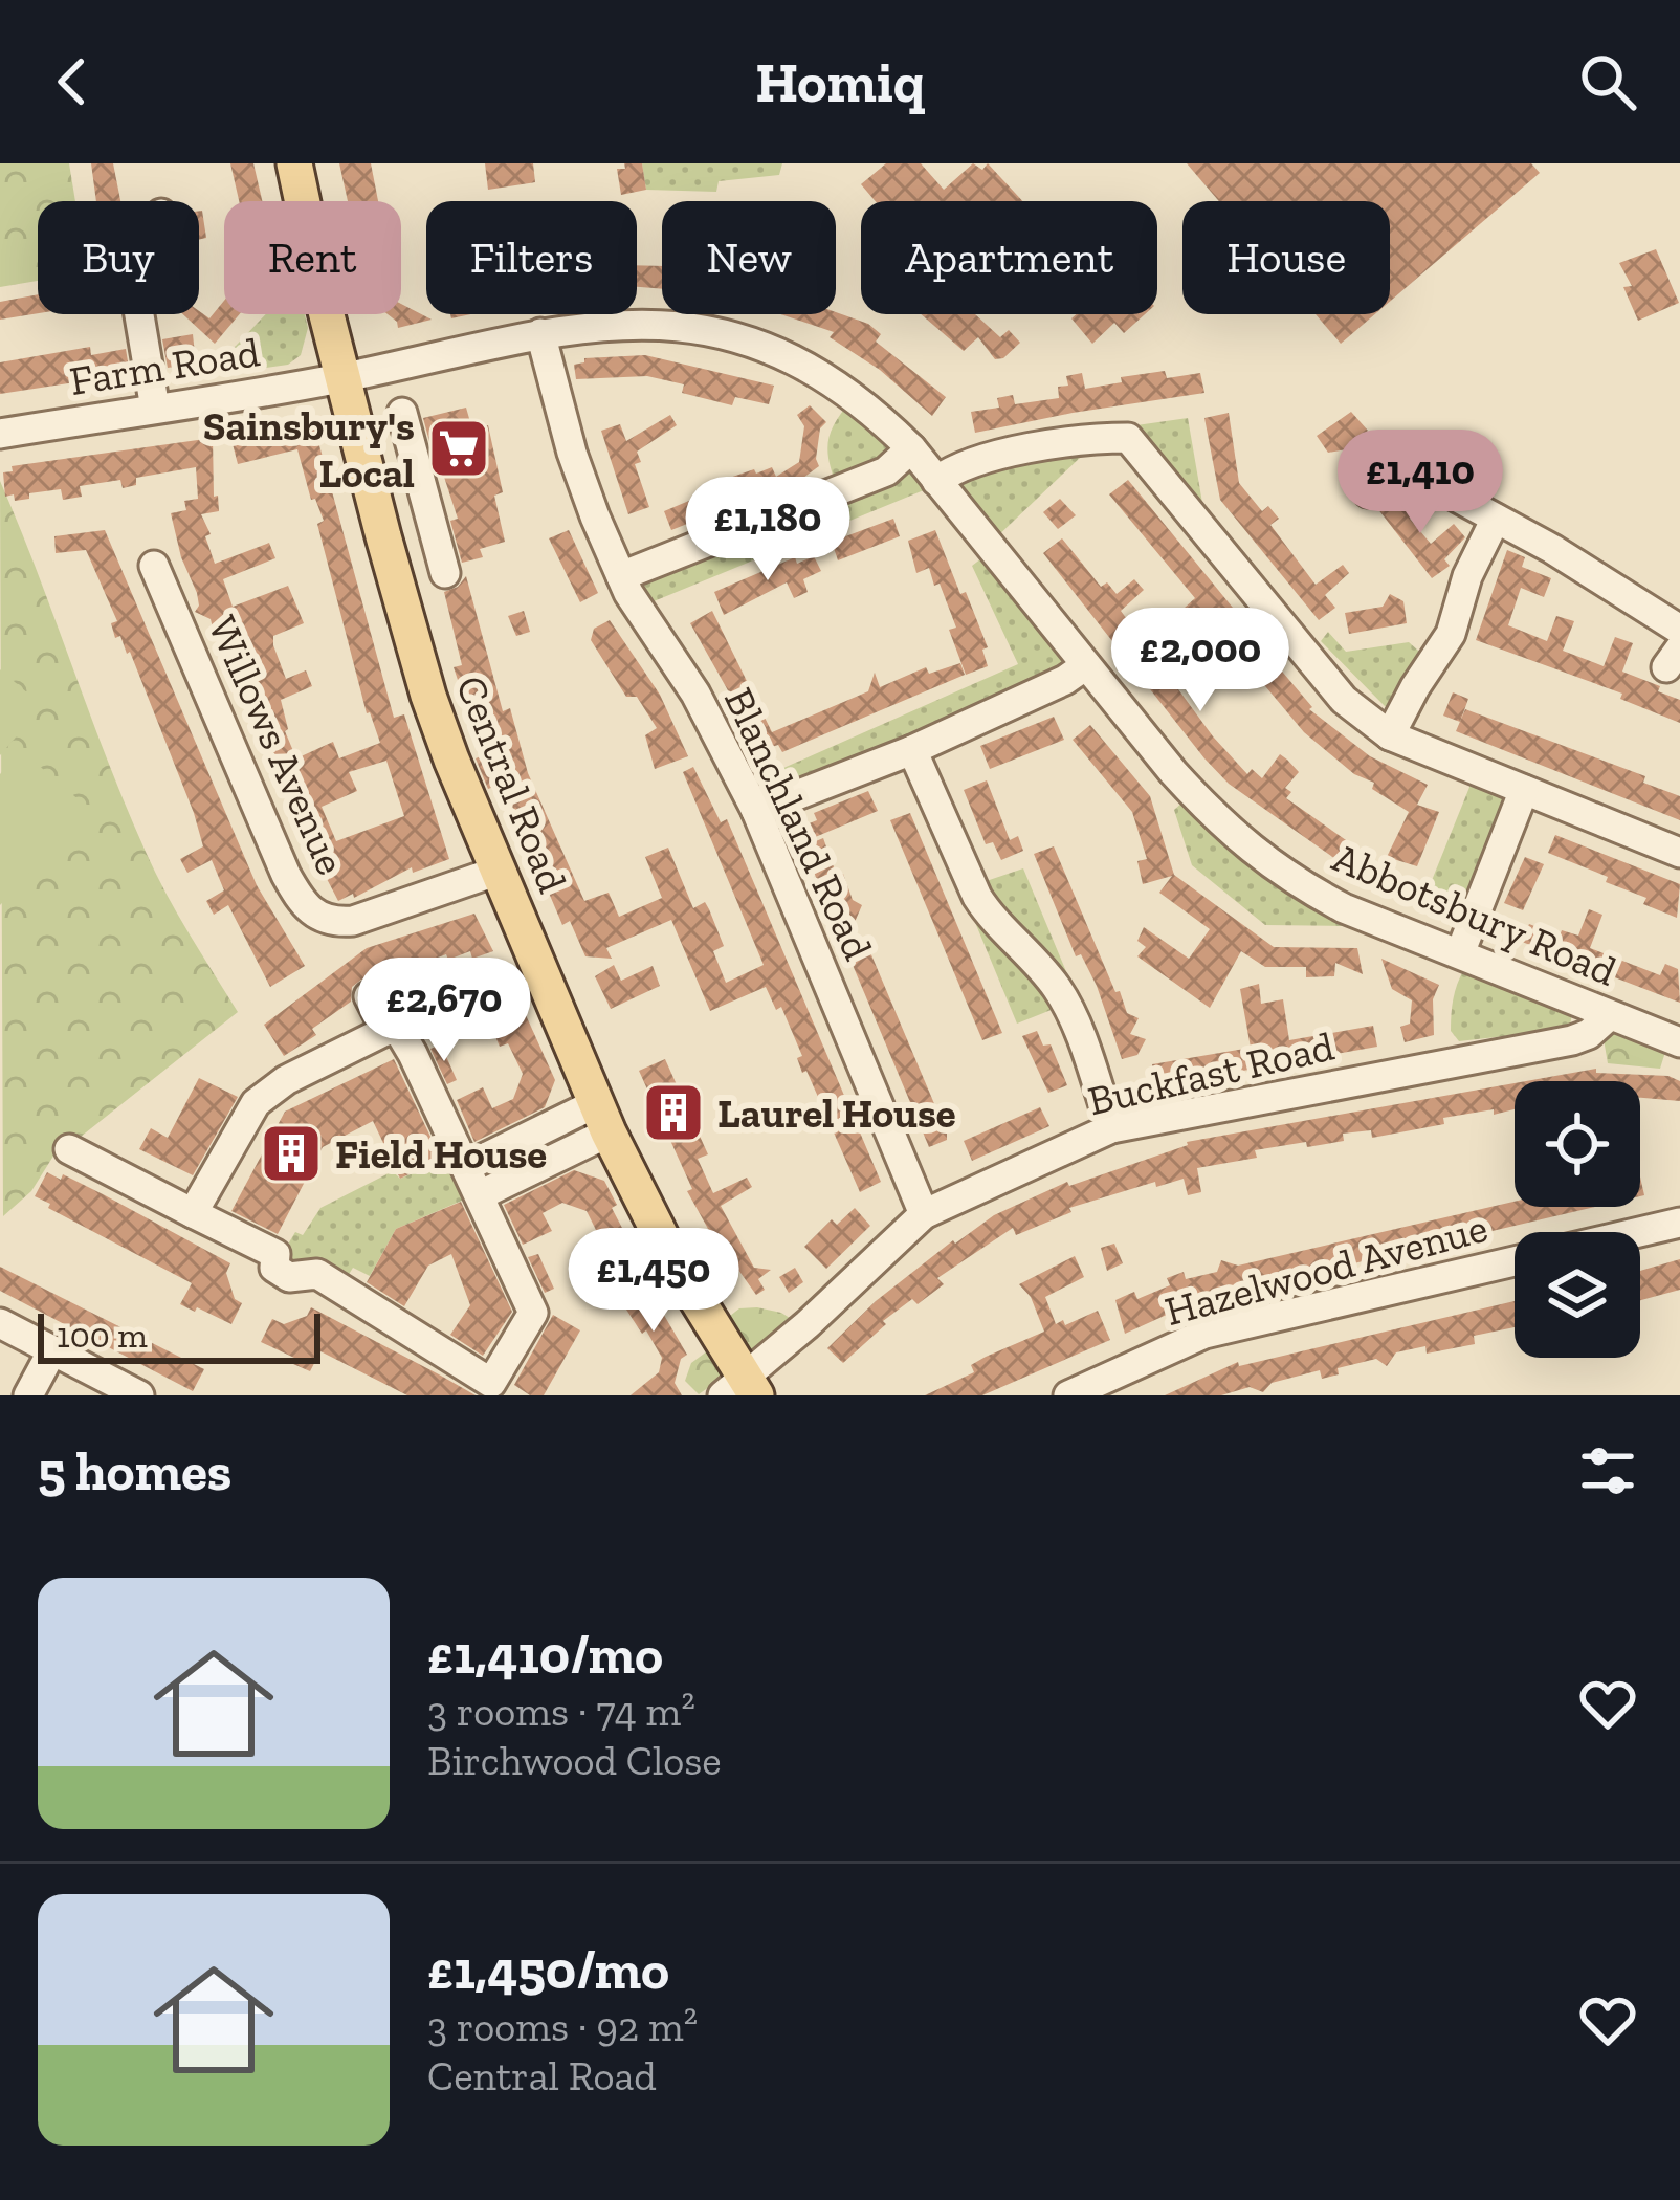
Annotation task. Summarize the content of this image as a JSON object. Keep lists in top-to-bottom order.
{
  "streets": {
    "main road": ["Central Road"],
    "street": [
      "Farm Road",
      "Willows Avenue",
      "Blanchland Road",
      "Abbotsbury Road",
      "Buckfast Road",
      "Hazelwood Avenue"
    ]
  },
  "crossings": [
    ["Farm Road", "Central Road"],
    ["Farm Road", "Abbotsbury Road"],
    ["Willows Avenue", "Central Road"],
    ["Central Road", "Abbotsbury Road"],
    ["Central Road", "Buckfast Road"],
    ["Blanchland Road", "Abbotsbury Road"],
    ["Blanchland Road", "Buckfast Road"],
    ["Abbotsbury Road", "Buckfast Road"]
  ],
  "places": {
    "supermarket": ["Sainsbury's Local"],
    "building": ["Laurel House", "Field House"]
  },
  "scale_bar": "100 m",
  "page": {
    "header": "Homiq",
    "chip": [
      "Buy",
      "Rent",
      "Filters",
      "New",
      "Apartment",
      "House"
    ],
    "price": [
      "£1,410",
      "£1,180",
      "£2,000",
      "£2,670",
      "£1,450"
    ],
    "scale": "100 m",
    "heading": "5 homes",
    "list": [
      {
        "name": "£1,410/mo",
        "note": "3 rooms · 74 m² · Birchwood Close"
      },
      {
        "name": "£1,450/mo",
        "note": "3 rooms · 92 m² · Central Road"
      }
    ]
  }
}
